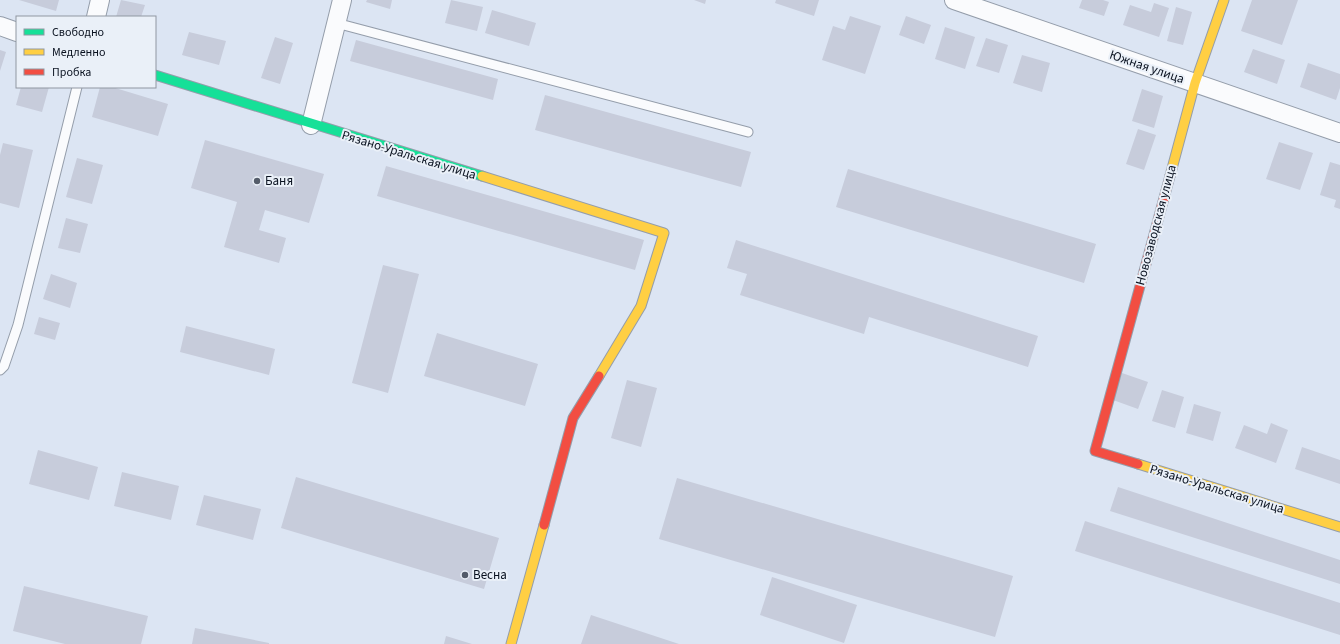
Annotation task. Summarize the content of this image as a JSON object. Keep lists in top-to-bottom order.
{
  "streets": {
    "street": ["Южная улица", "Рязано-Уральская улица", "Новозаводская улица"]
  },
  "crossings": [
    ["Южная улица", "Новозаводская улица"],
    ["Рязано-Уральская улица", "Новозаводская улица"]
  ],
  "places": ["Баня", "Весна"],
  "legend": ["Свободно", "Медленно", "Пробка"]
}
